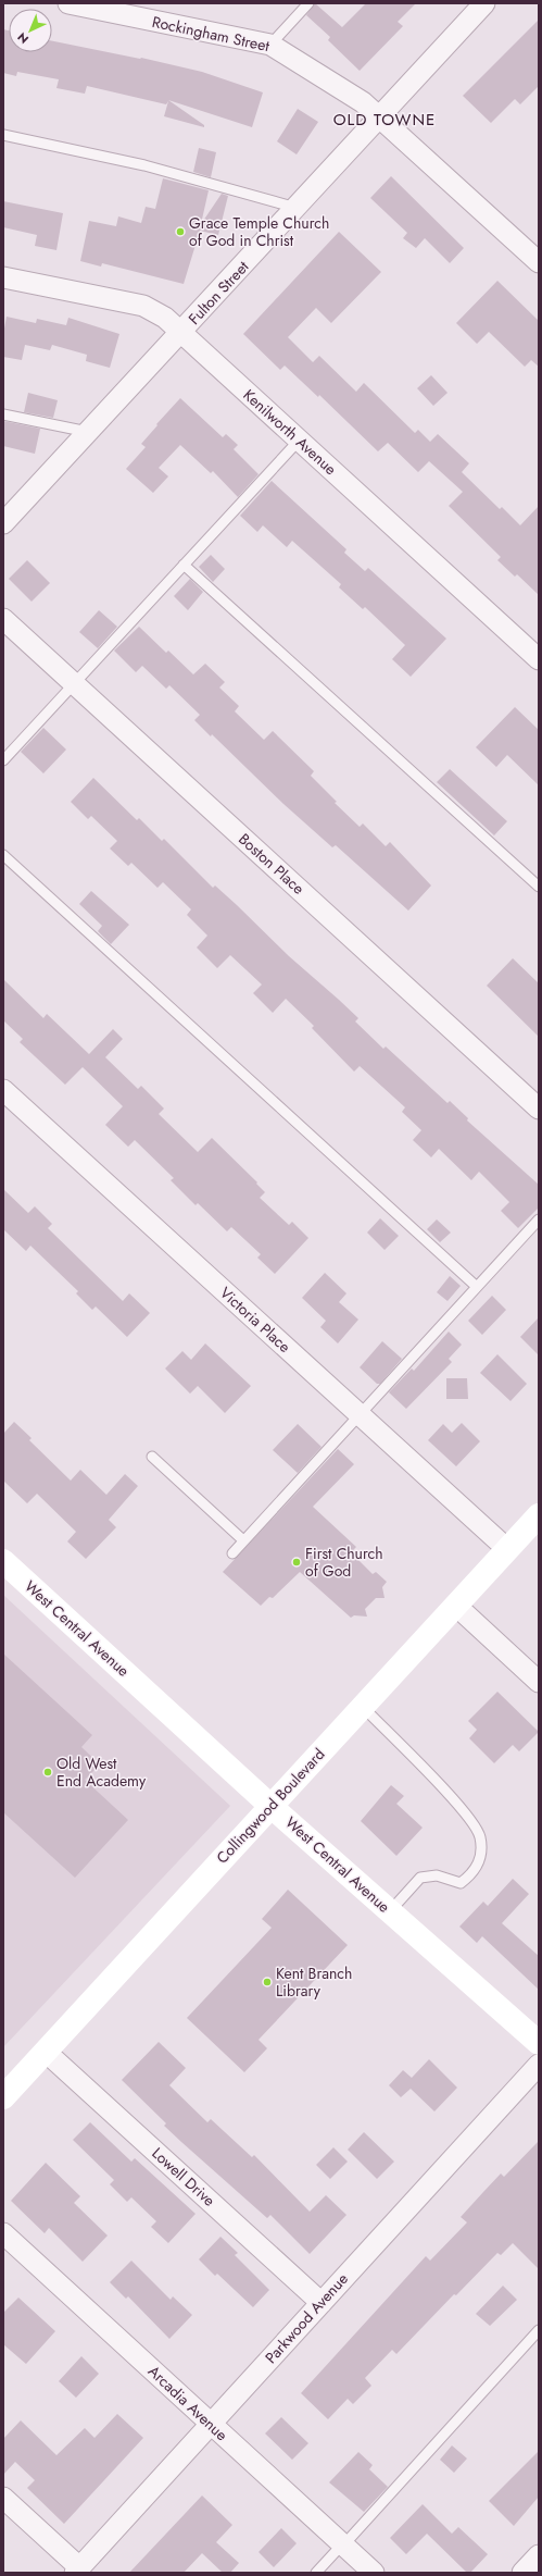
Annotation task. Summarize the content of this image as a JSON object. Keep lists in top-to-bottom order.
{
  "streets": {
    "main road": ["West Central Avenue", "Collingwood Boulevard"],
    "street": [
      "Rockingham Street",
      "Fulton Street",
      "Kenilworth Avenue",
      "Boston Place",
      "Victoria Place",
      "Lowell Drive",
      "Parkwood Avenue",
      "Arcadia Avenue"
    ]
  },
  "crossings": [
    ["Rockingham Street", "Fulton Street"],
    ["Fulton Street", "Kenilworth Avenue"],
    ["Victoria Place", "Collingwood Boulevard"],
    ["West Central Avenue", "Collingwood Boulevard"],
    ["Collingwood Boulevard", "Lowell Drive"],
    ["Lowell Drive", "Parkwood Avenue"],
    ["Parkwood Avenue", "Arcadia Avenue"]
  ],
  "districts": ["OLD TOWNE"],
  "places": [
    "Grace Temple Church of God in Christ",
    "First Church of God",
    "Old West End Academy",
    "Kent Branch Library"
  ],
  "north": "bottom left"
}
